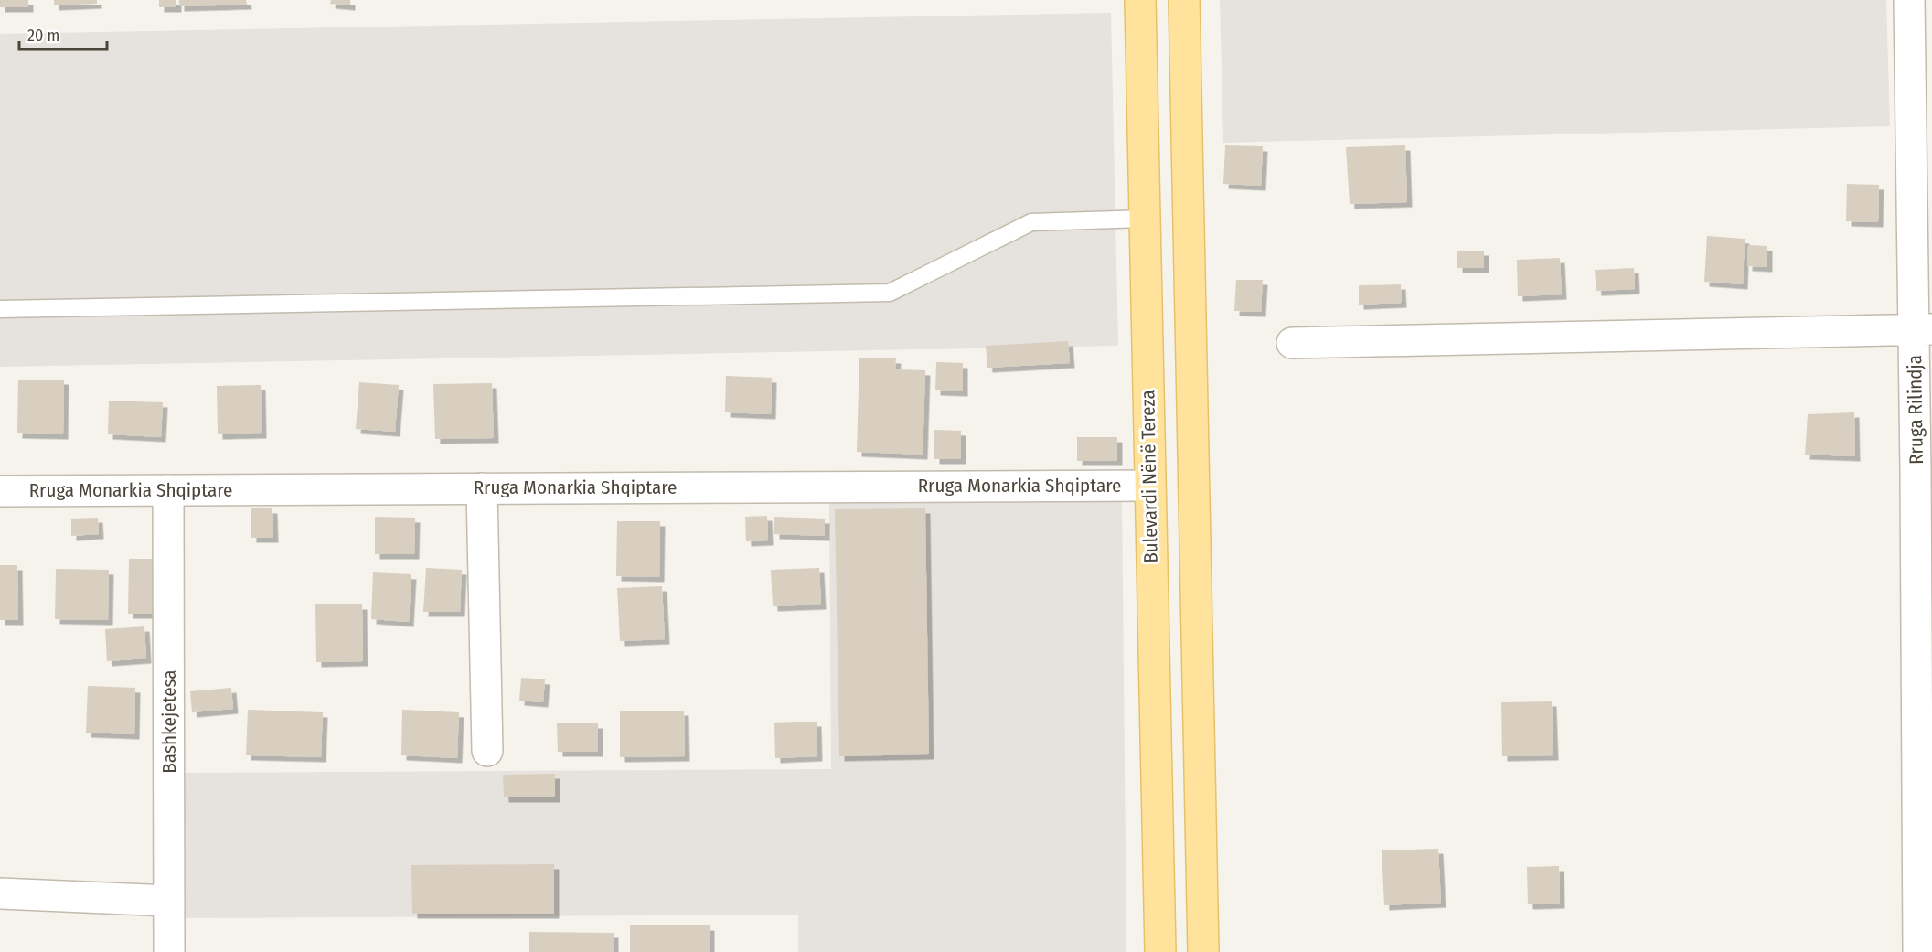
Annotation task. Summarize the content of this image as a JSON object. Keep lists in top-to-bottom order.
{
  "streets": {
    "main road": ["Bulevardi Nënë Tereza"],
    "street": ["Rruga Rilindja", "Rruga Monarkia Shqiptare", "Bashkejetesa"]
  },
  "crossings": [
    ["Bulevardi Nënë Tereza", "Rruga Monarkia Shqiptare"],
    ["Rruga Monarkia Shqiptare", "Bashkejetesa"]
  ],
  "scale_bar": "20 m"
}
